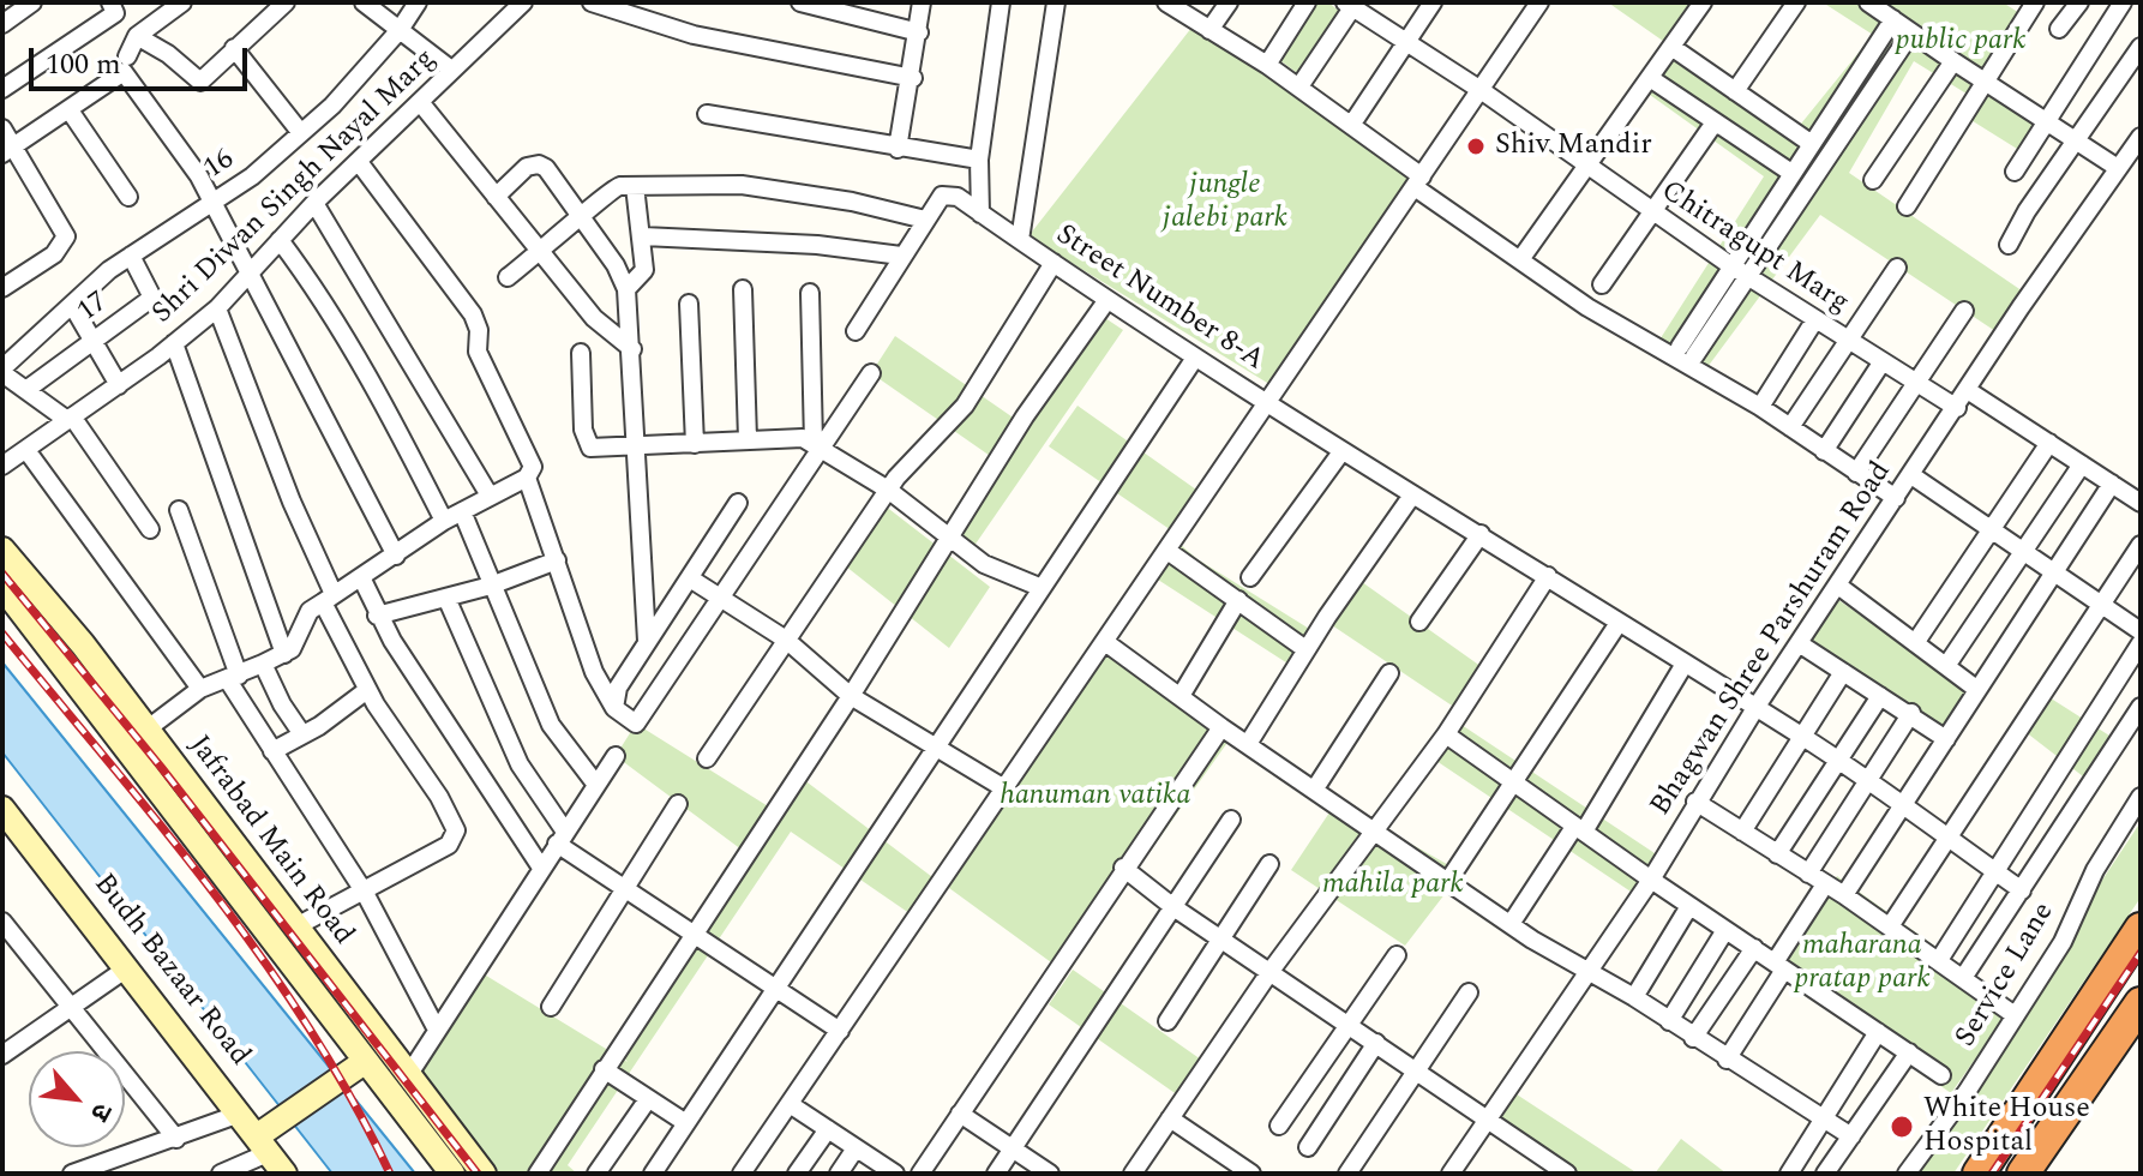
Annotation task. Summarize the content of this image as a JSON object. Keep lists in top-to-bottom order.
{
  "streets": {
    "main road": ["Jafrabad Main Road", "Budh Bazaar Road"],
    "street": [
      "16",
      "Shri Diwan Singh Nayal Marg",
      "Chitragupt Marg",
      "Street Number 8-A",
      "17",
      "Bhagwan Shree Parshuram Road",
      "Service Lane"
    ]
  },
  "crossings": [
    ["16", "17"],
    ["Chitragupt Marg", "Bhagwan Shree Parshuram Road"],
    ["Street Number 8-A", "Bhagwan Shree Parshuram Road"]
  ],
  "parks": [
    "public park",
    "jungle jalebi park",
    "hanuman vatika",
    "mahila park",
    "maharana pratap park"
  ],
  "places": ["Shiv Mandir", "White House Hospital"],
  "scale_bar": "100 m",
  "north": "bottom right"
}
